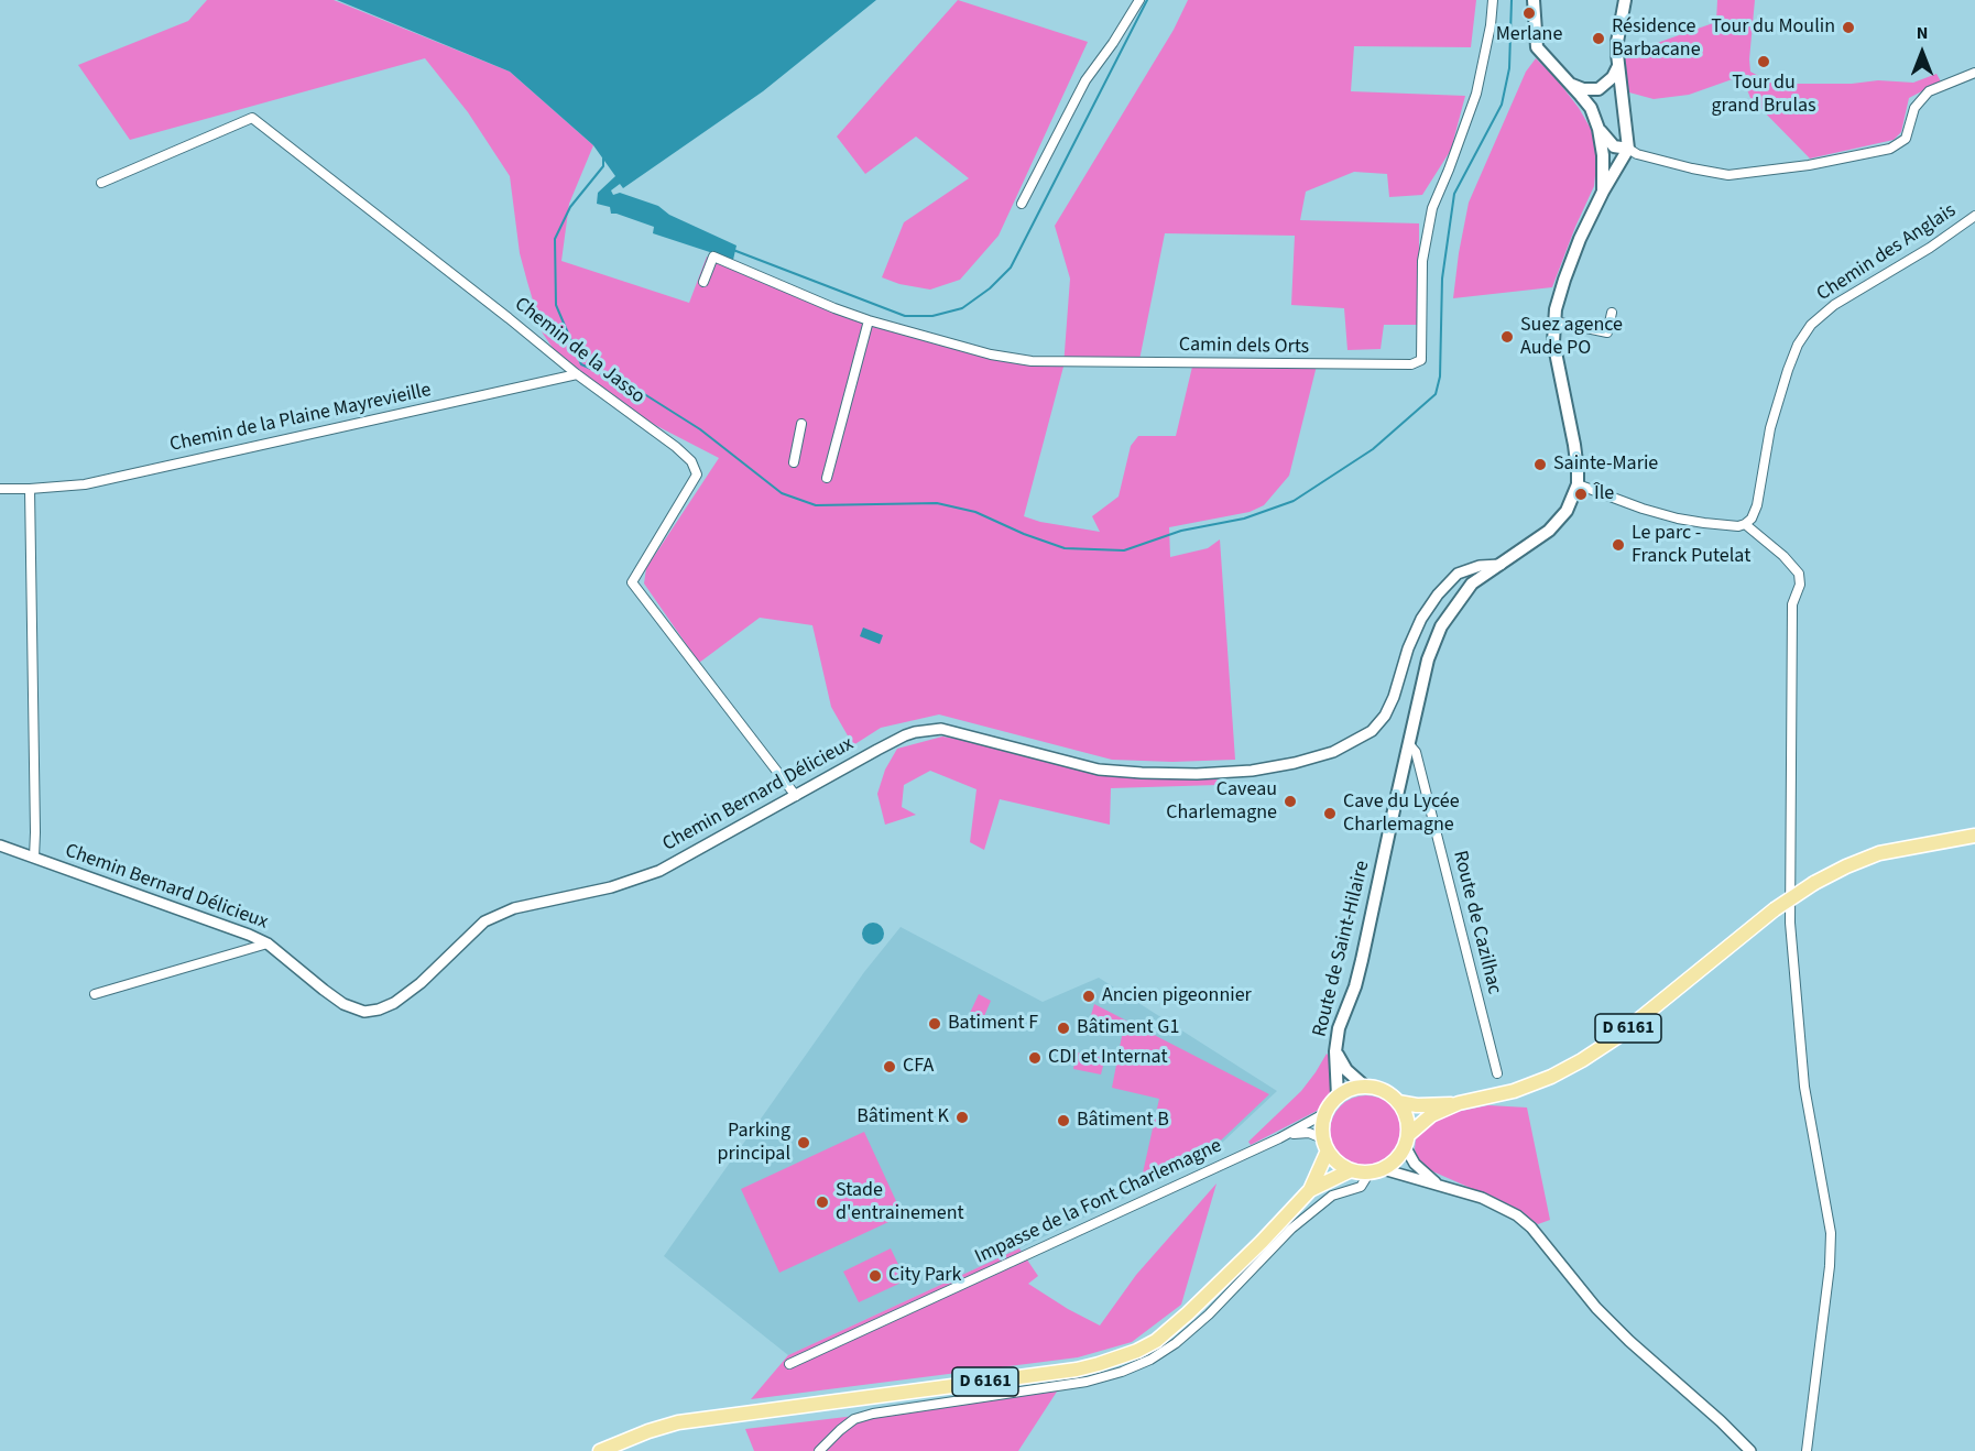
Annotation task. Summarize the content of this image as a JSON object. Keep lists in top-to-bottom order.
{
  "streets": {
    "main road": ["Route de Saint-Hilaire", "D 6161"],
    "street": [
      "Chemin des Anglais",
      "Camin dels Orts",
      "Chemin de la Jasso",
      "Chemin de la Plaine Mayrevieille",
      "Chemin Bernard Délicieux",
      "Route de Cazilhac",
      "Impasse de la Font Charlemagne"
    ]
  },
  "crossings": [
    ["Chemin de la Jasso", "Chemin de la Plaine Mayrevieille"],
    ["Chemin de la Jasso", "Chemin Bernard Délicieux"],
    ["Chemin Bernard Délicieux", "Route de Saint-Hilaire"],
    ["Route de Cazilhac", "Route de Saint-Hilaire"],
    ["Route de Saint-Hilaire", "D 6161"]
  ],
  "places": [
    "Merlane",
    "Tour du Moulin",
    "Résidence Barbacane",
    "Tour du grand Brulas",
    "Suez agence Aude PO",
    "Sainte-Marie",
    "Île",
    "Le parc - Franck Putelat",
    "Caveau Charlemagne",
    "Cave du Lycée Charlemagne",
    "Ancien pigeonnier",
    "Batiment F",
    "Bâtiment G1",
    "CDI et Internat",
    "CFA",
    "Bâtiment K",
    "Bâtiment B",
    "Parking principal",
    "Stade d'entrainement",
    "City Park"
  ],
  "north": "top"
}
